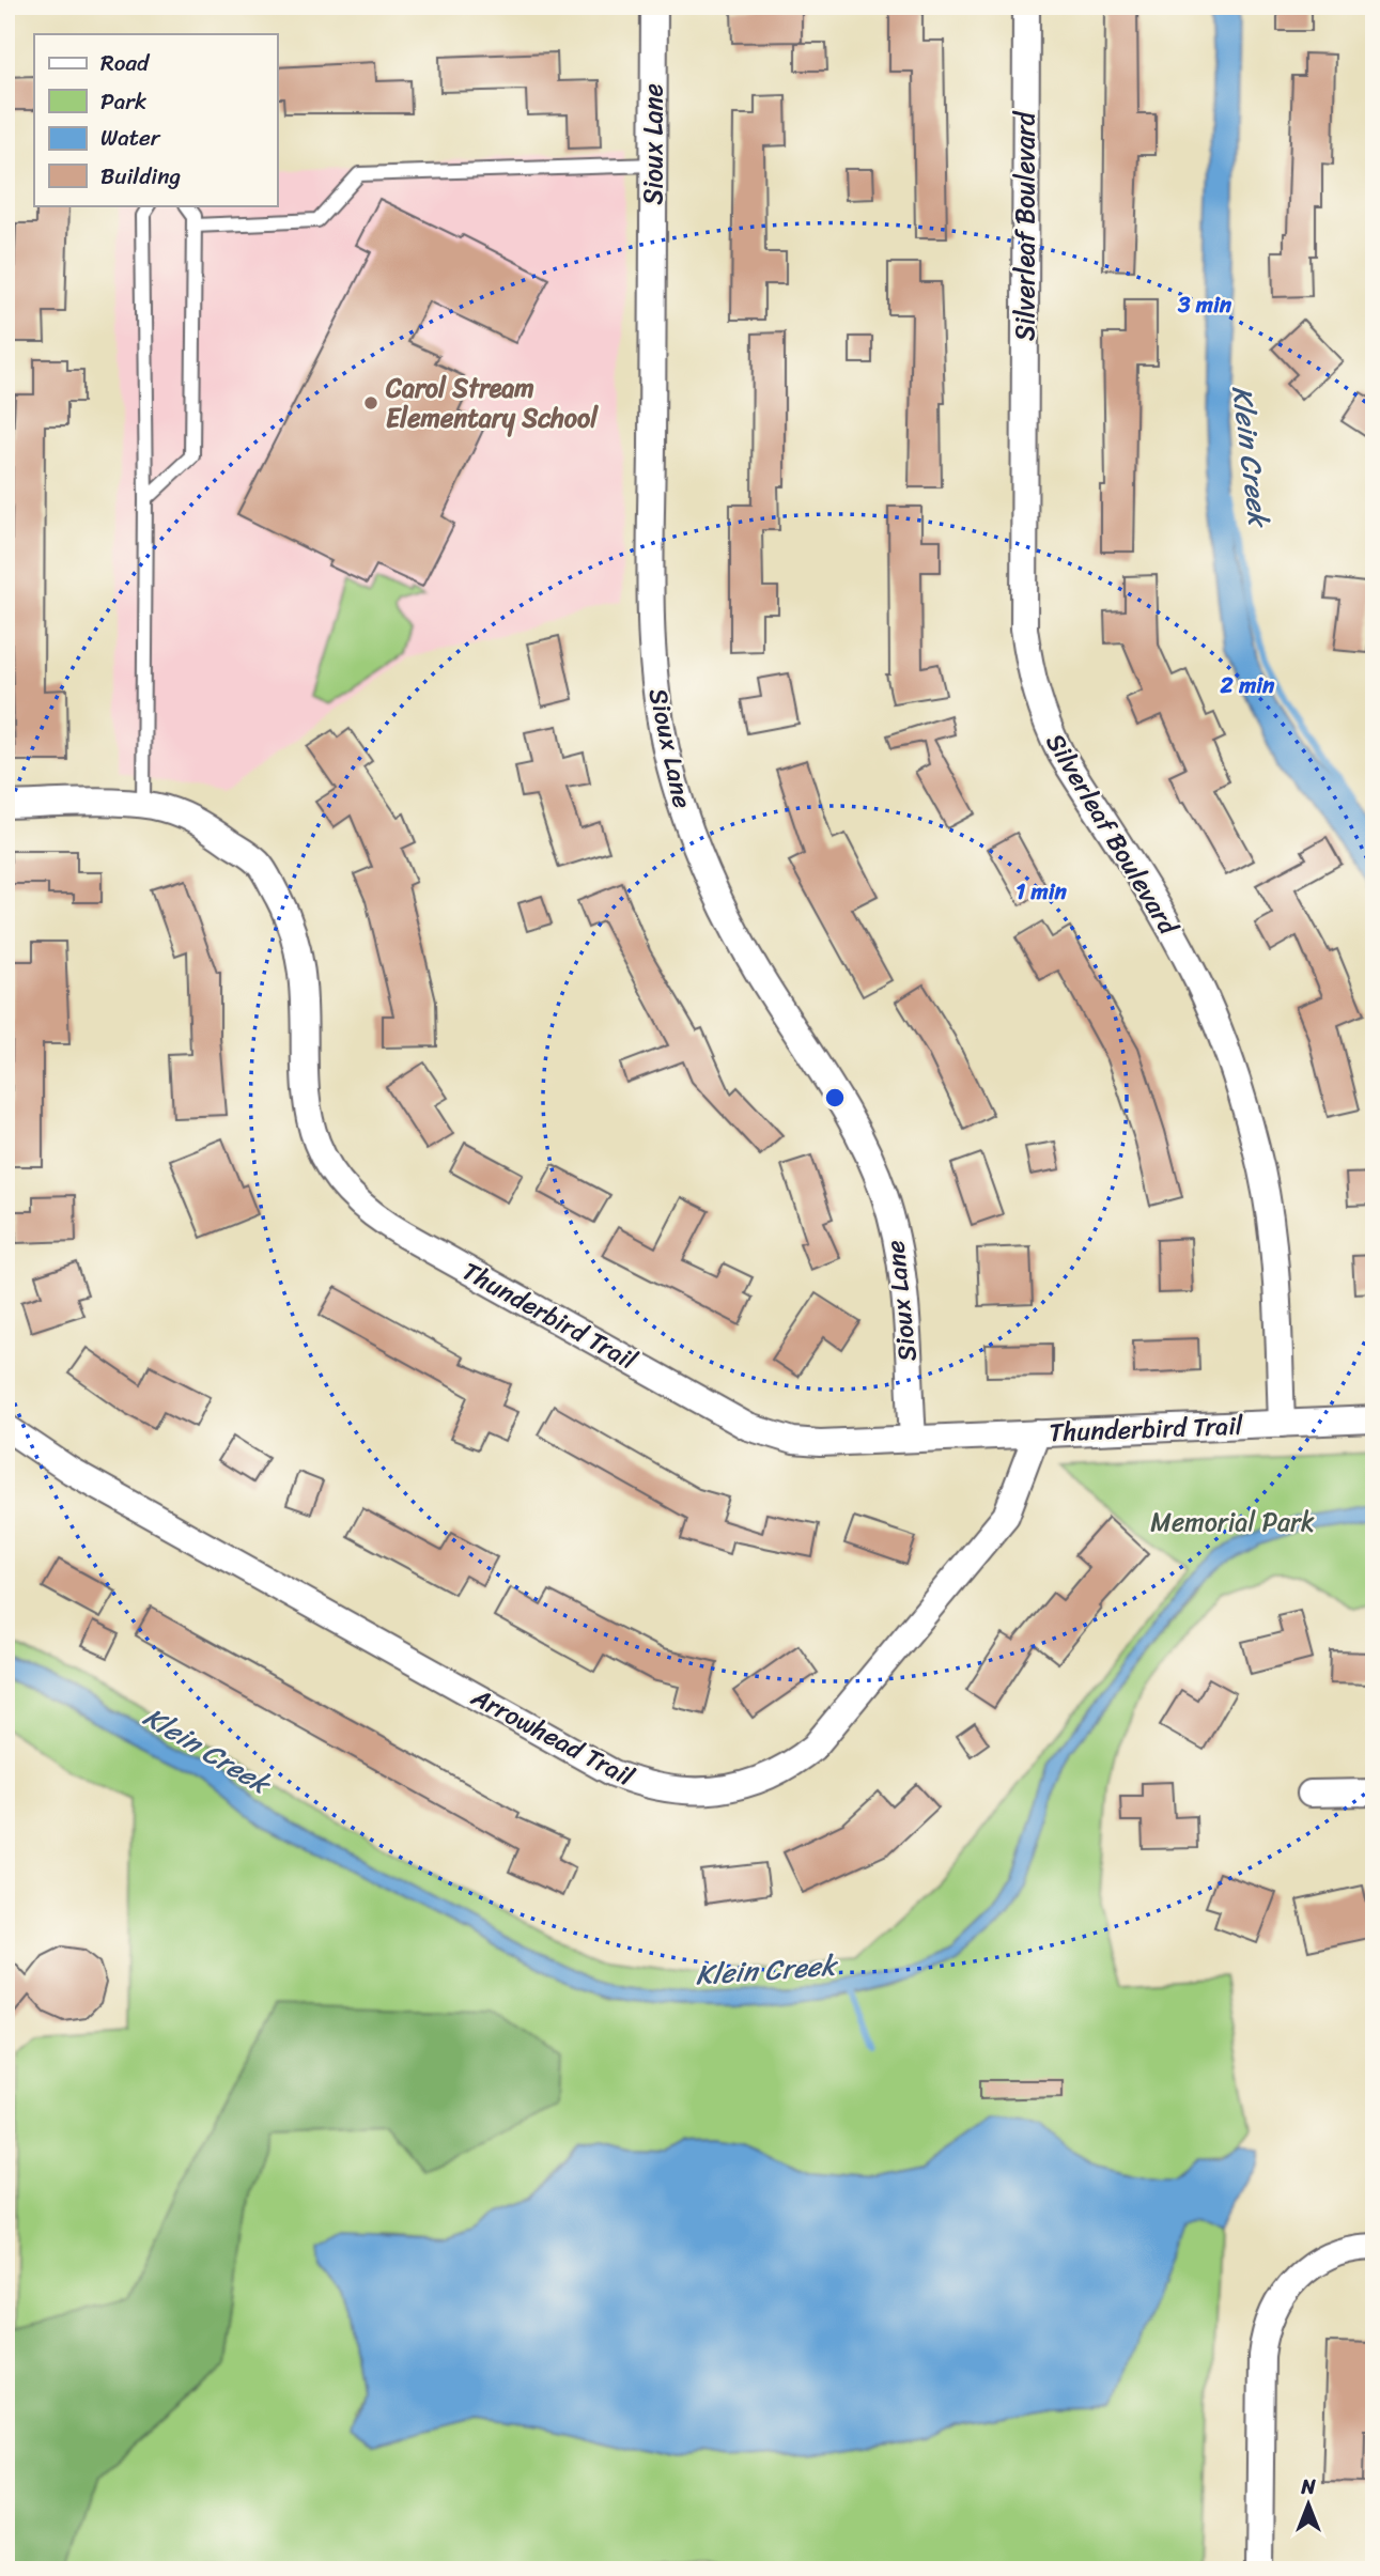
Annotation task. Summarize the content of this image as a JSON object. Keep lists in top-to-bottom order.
{
  "streets": {
    "street": [
      "Sioux Lane",
      "Silverleaf Boulevard",
      "Thunderbird Trail",
      "Arrowhead Trail"
    ]
  },
  "crossings": [
    ["Sioux Lane", "Thunderbird Trail"],
    ["Silverleaf Boulevard", "Thunderbird Trail"],
    ["Thunderbird Trail", "Arrowhead Trail"]
  ],
  "water": ["Klein Creek"],
  "parks": ["Memorial Park"],
  "places": ["Carol Stream Elementary School"],
  "legend": [
    "Road",
    "Park",
    "Water",
    "Building"
  ],
  "north": "top",
  "rings": ["3 min", "2 min", "1 min"]
}
